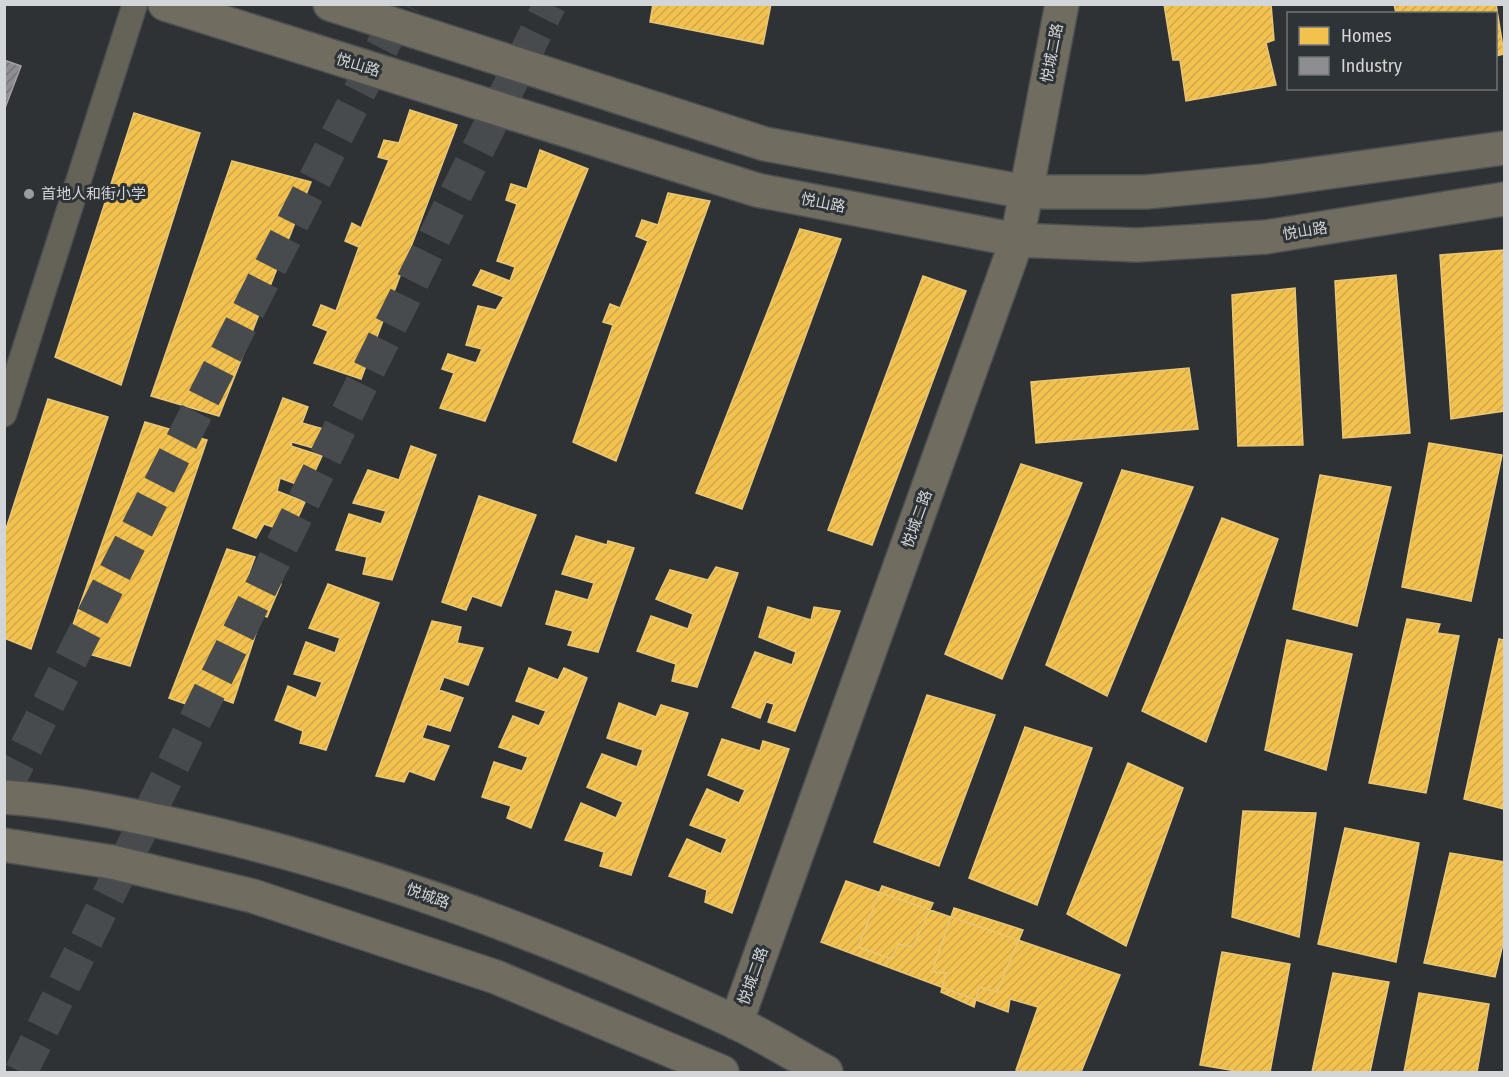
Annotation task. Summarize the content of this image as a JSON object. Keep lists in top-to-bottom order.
{
  "streets": {
    "main road": ["悦城二路", "悦山路", "悦城路"]
  },
  "crossings": [
    ["悦城二路", "悦山路"],
    ["悦城二路", "悦城路"]
  ],
  "places": ["首地人和街小学"],
  "legend": ["Homes", "Industry"]
}
